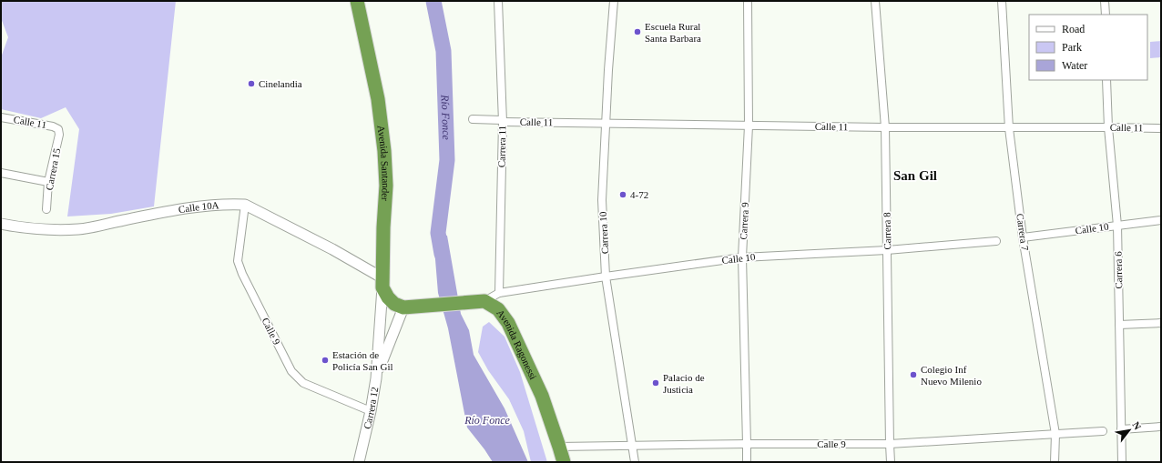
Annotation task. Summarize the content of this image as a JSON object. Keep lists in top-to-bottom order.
{
  "streets": {
    "highway": ["Avenida Santander", "Avenida Ragonessi"],
    "street": [
      "Calle 11",
      "Carrera 11",
      "Carrera 15",
      "Calle 10A",
      "Carrera 9",
      "Calle 10",
      "Carrera 8",
      "Carrera 7",
      "Carrera 10",
      "Carrera 6",
      "Calle 9",
      "Carrera 12"
    ]
  },
  "crossings": [
    ["Calle 11", "Carrera 11"],
    ["Calle 11", "Carrera 15"],
    ["Calle 11", "Carrera 9"],
    ["Calle 11", "Carrera 8"],
    ["Calle 11", "Carrera 7"],
    ["Calle 11", "Carrera 10"],
    ["Calle 11", "Carrera 6"],
    ["Carrera 11", "Calle 10"],
    ["Avenida Santander", "Calle 10A"],
    ["Avenida Santander", "Carrera 12"],
    ["Calle 10A", "Calle 9"],
    ["Calle 10A", "Carrera 12"],
    ["Carrera 9", "Calle 10"],
    ["Carrera 9", "Calle 9"],
    ["Calle 10", "Carrera 8"],
    ["Calle 10", "Carrera 7"],
    ["Calle 10", "Carrera 10"],
    ["Calle 10", "Carrera 6"],
    ["Calle 10", "Avenida Ragonessi"],
    ["Carrera 8", "Calle 9"],
    ["Carrera 7", "Calle 9"],
    ["Carrera 10", "Calle 9"],
    ["Calle 9", "Avenida Ragonessi"],
    ["Calle 9", "Carrera 12"]
  ],
  "districts": ["San Gil"],
  "water": ["Río Fonce"],
  "places": [
    "Escuela Rural Santa Barbara",
    "Cinelandia",
    "4-72",
    "Estación de Policía San Gil",
    "Colegio Inf Nuevo Milenio",
    "Palacio de Justicia"
  ],
  "legend": ["Road", "Park", "Water"],
  "north": "top right"
}
